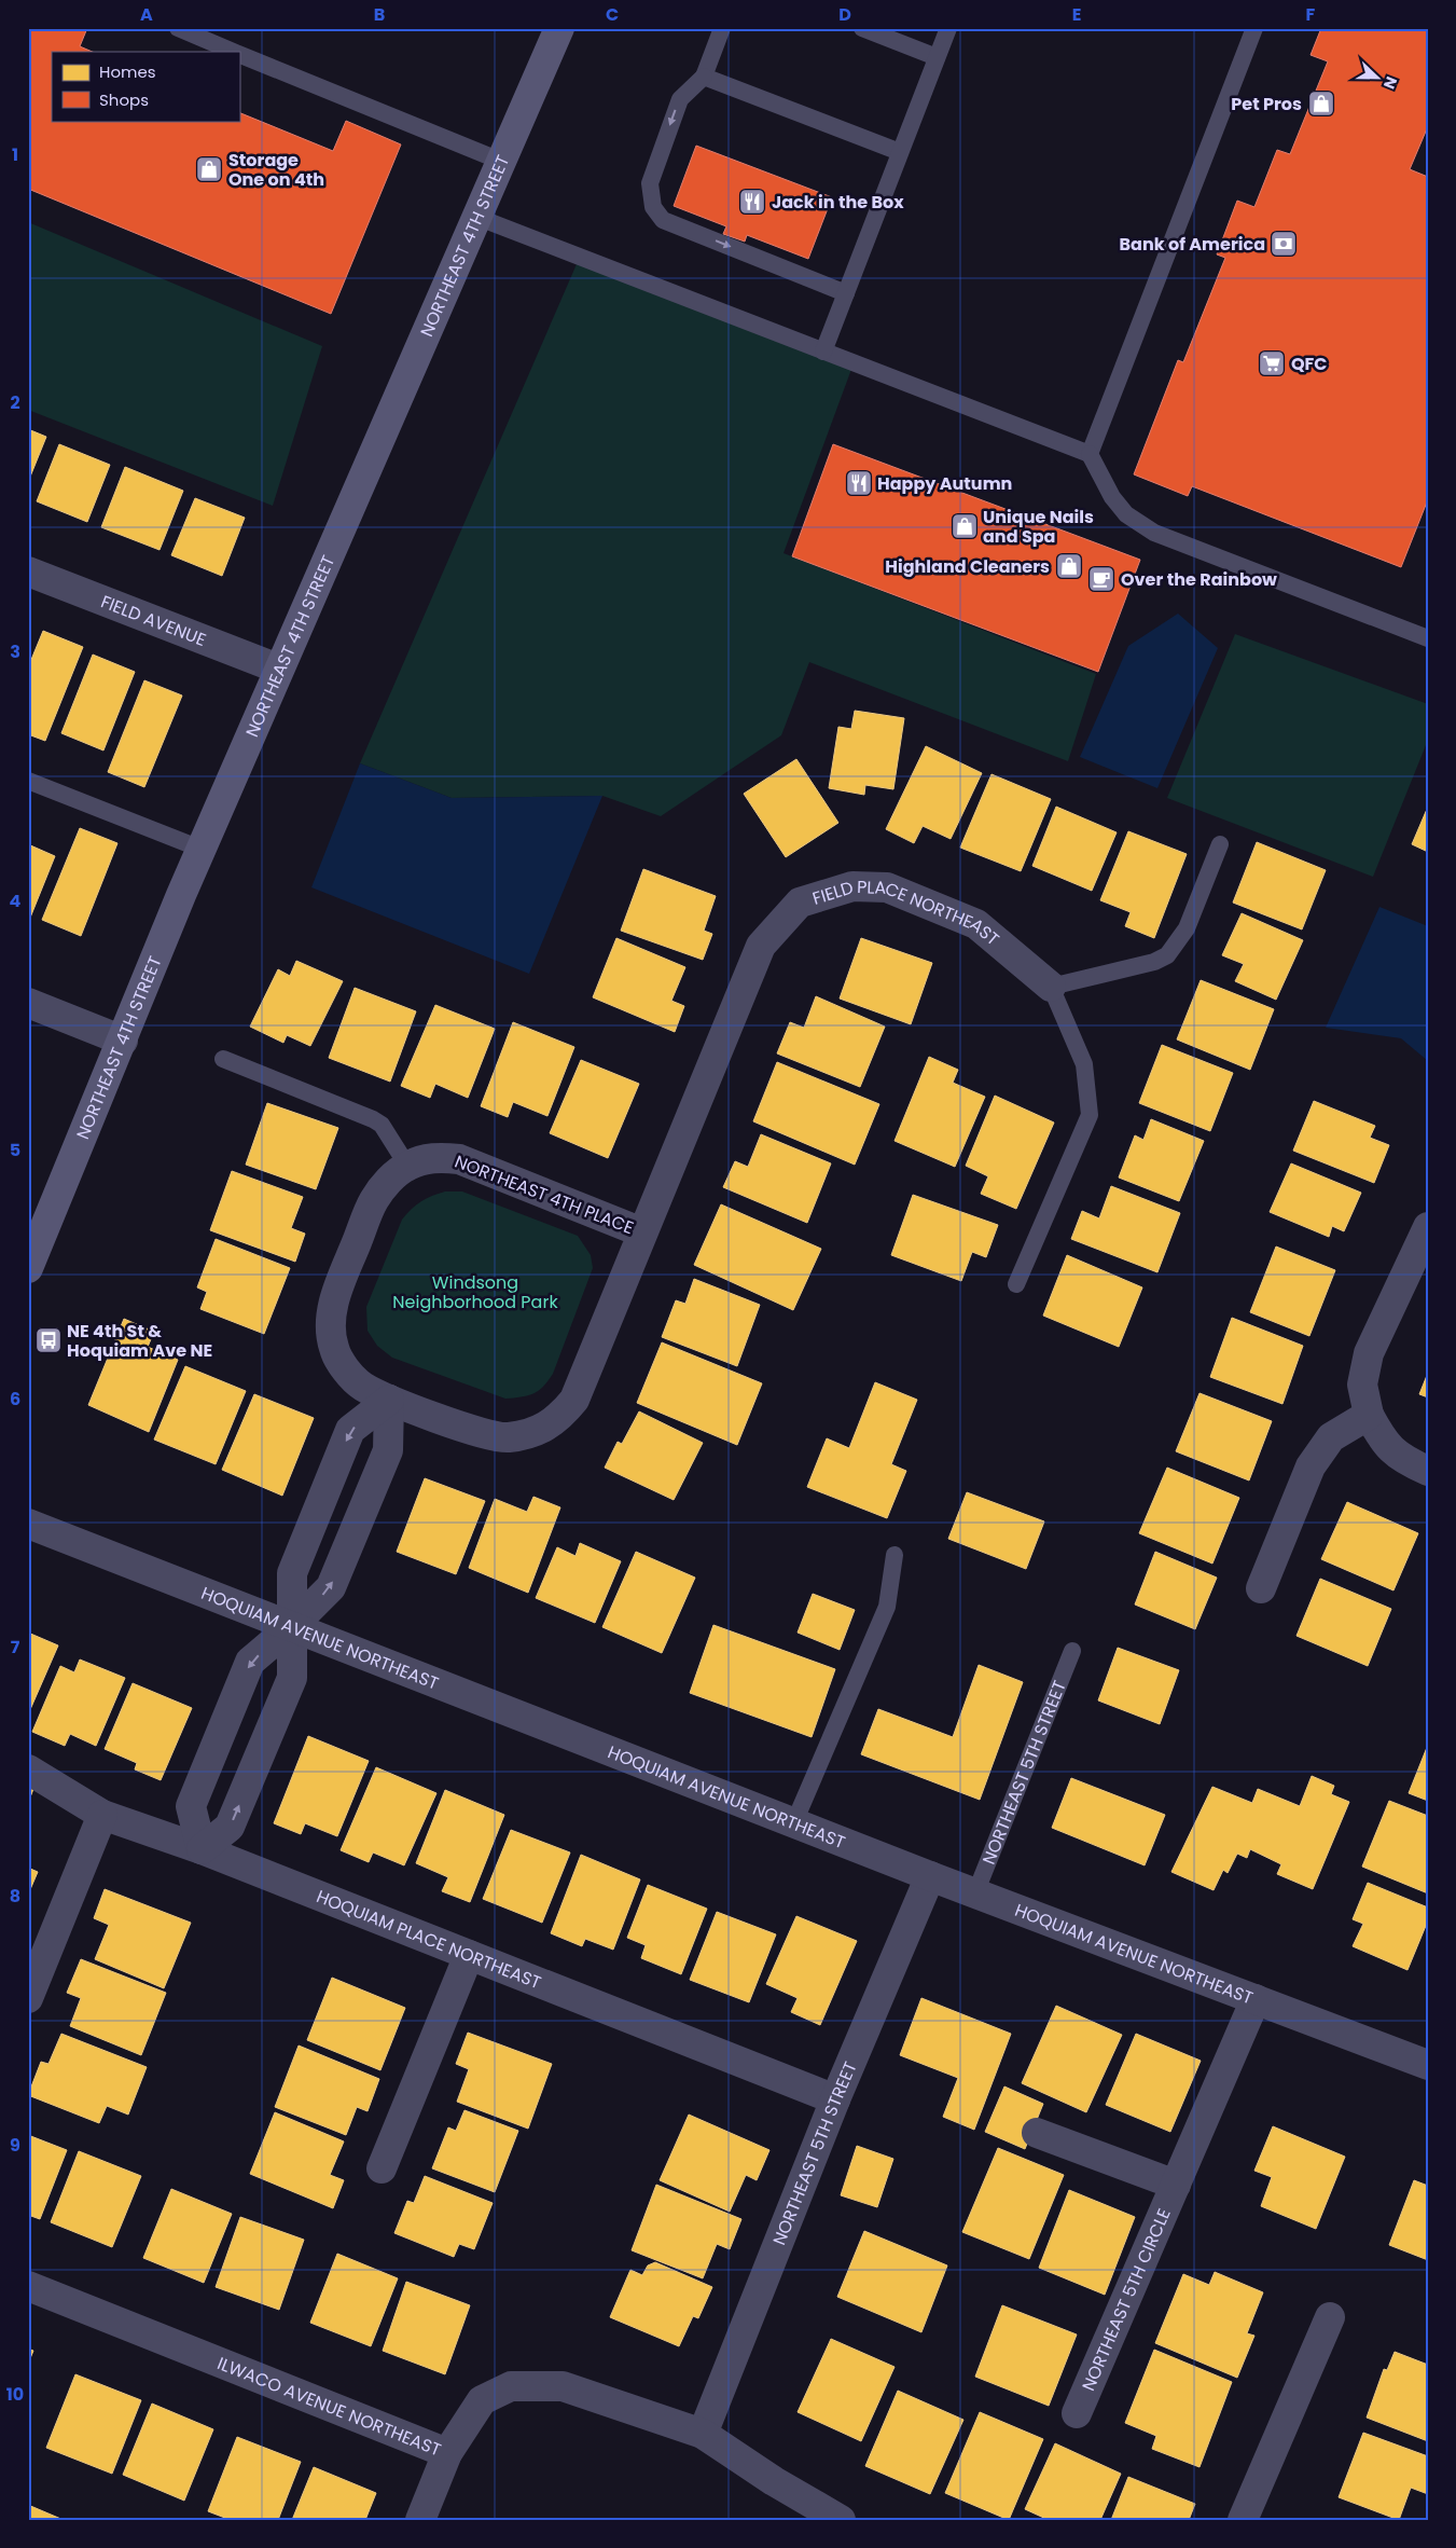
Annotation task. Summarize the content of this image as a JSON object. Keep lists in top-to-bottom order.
{
  "streets": {
    "main road": ["NORTHEAST 4TH STREET"],
    "street": [
      "FIELD AVENUE",
      "FIELD PLACE NORTHEAST",
      "NORTHEAST 4TH PLACE",
      "HOQUIAM AVENUE NORTHEAST",
      "NORTHEAST 5TH STREET",
      "HOQUIAM PLACE NORTHEAST",
      "NORTHEAST 5TH CIRCLE",
      "ILWACO AVENUE NORTHEAST"
    ]
  },
  "crossings": [
    ["NORTHEAST 4TH STREET", "FIELD AVENUE"],
    ["FIELD PLACE NORTHEAST", "NORTHEAST 4TH PLACE"],
    ["HOQUIAM AVENUE NORTHEAST", "NORTHEAST 5TH STREET"],
    ["HOQUIAM AVENUE NORTHEAST", "NORTHEAST 5TH CIRCLE"],
    ["NORTHEAST 5TH STREET", "HOQUIAM PLACE NORTHEAST"],
    ["NORTHEAST 5TH STREET", "ILWACO AVENUE NORTHEAST"]
  ],
  "parks": ["Windsong Neighborhood Park"],
  "places": {
    "shop": [
      "Pet Pros",
      "Storage One on 4th",
      "Unique Nails and Spa",
      "Highland Cleaners"
    ],
    "restaurant": ["Jack in the Box", "Happy Autumn"],
    "bank": ["Bank of America"],
    "supermarket": ["QFC"],
    "cafe": ["Over the Rainbow"],
    "bus stop": ["NE 4th St & Hoquiam Ave NE"]
  },
  "legend": ["Homes", "Shops"],
  "north": "right",
  "grid": {
    "columns": [
      "A",
      "B",
      "C",
      "D",
      "E",
      "F"
    ],
    "rows": [
      "1",
      "2",
      "3",
      "4",
      "5",
      "6",
      "7",
      "8",
      "9",
      "10"
    ]
  }
}
